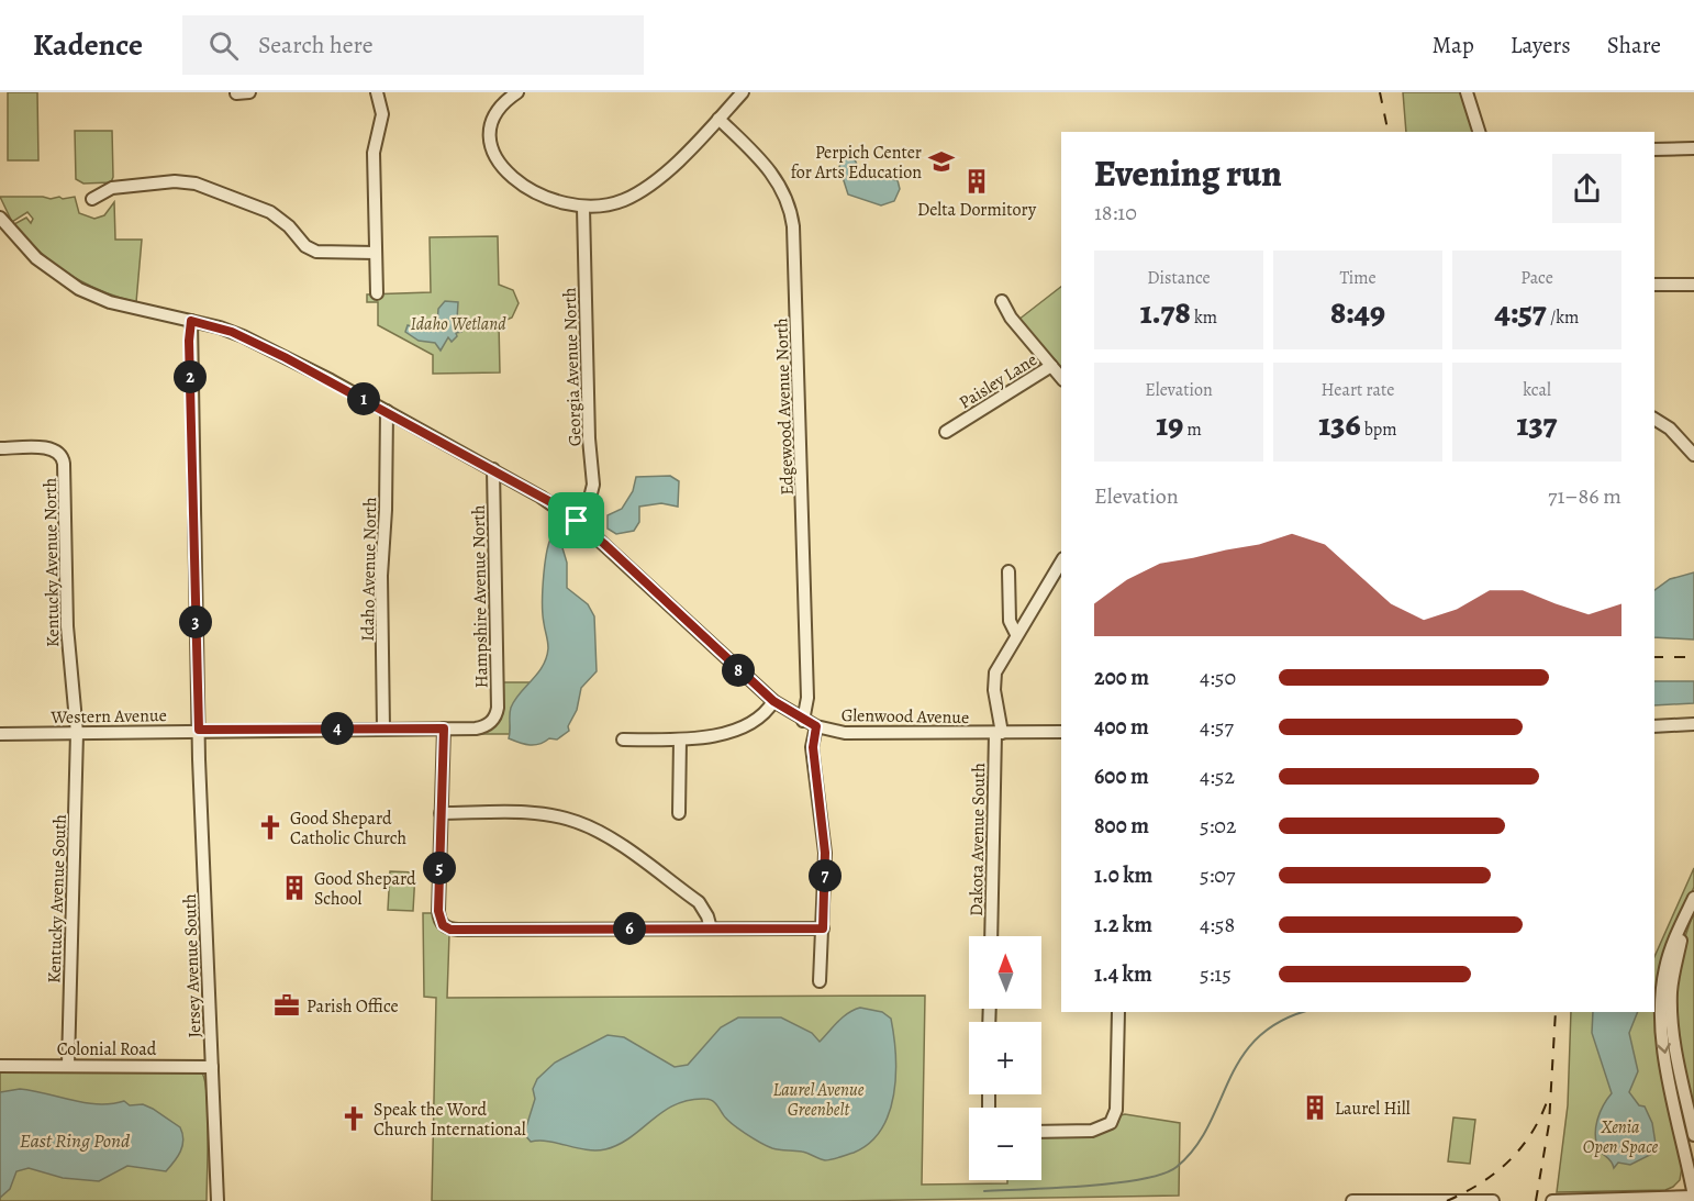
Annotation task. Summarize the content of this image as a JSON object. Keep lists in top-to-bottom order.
{
  "streets": {
    "street": [
      "Georgia Avenue North",
      "Paisley Lane",
      "Edgewood Avenue North",
      "Kentucky Avenue North",
      "Idaho Avenue North",
      "Hampshire Avenue North",
      "Western Avenue",
      "Glenwood Avenue",
      "Dakota Avenue South",
      "Kentucky Avenue South",
      "Jersey Avenue South",
      "Colonial Road"
    ]
  },
  "crossings": [
    ["Georgia Avenue North", "Glenwood Avenue"],
    ["Edgewood Avenue North", "Glenwood Avenue"],
    ["Kentucky Avenue North", "Western Avenue"],
    ["Kentucky Avenue North", "Kentucky Avenue South"],
    ["Idaho Avenue North", "Western Avenue"],
    ["Idaho Avenue North", "Glenwood Avenue"],
    ["Hampshire Avenue North", "Western Avenue"],
    ["Hampshire Avenue North", "Glenwood Avenue"],
    ["Western Avenue", "Kentucky Avenue South"],
    ["Western Avenue", "Jersey Avenue South"],
    ["Glenwood Avenue", "Dakota Avenue South"],
    ["Glenwood Avenue", "Jersey Avenue South"],
    ["Kentucky Avenue South", "Colonial Road"],
    ["Jersey Avenue South", "Colonial Road"]
  ],
  "water": ["East Ring Pond"],
  "parks": ["Idaho Wetland", "Laurel Avenue Greenbelt", "Xenia Open Space"],
  "places": {
    "school or university": ["Perpich Center for Arts Education"],
    "building": ["Delta Dormitory", "Good Shepard School", "Laurel Hill"],
    "church": ["Good Shepard Catholic Church", "Speak the Word Church International"],
    "office": ["Parish Office"]
  },
  "north": "top",
  "page": {
    "header": "Kadence",
    "search": "Search here",
    "nav": ["Map", "Layers", "Share"],
    "heading": ["Evening run", "18:10"],
    "stats": [
      ["Distance", "1.78 km"],
      ["Time", "8:49"],
      ["Pace", "4:57 /km"],
      ["Elevation", "19 m"],
      ["Heart rate", "136 bpm"],
      ["kcal", "137"]
    ],
    "pins": [
      "2",
      "1",
      "3",
      "8",
      "4",
      "5",
      "7",
      "6"
    ],
    "chart": ["Elevation", "71–86 m"],
    "list": [
      {
        "name": "200 m",
        "note": "4:50"
      },
      {
        "name": "400 m",
        "note": "4:57"
      },
      {
        "name": "600 m",
        "note": "4:52"
      },
      {
        "name": "800 m",
        "note": "5:02"
      },
      {
        "name": "1.0 km",
        "note": "5:07"
      },
      {
        "name": "1.2 km",
        "note": "4:58"
      },
      {
        "name": "1.4 km",
        "note": "5:15"
      }
    ],
    "map_buttons": ["+", "−"]
  }
}
